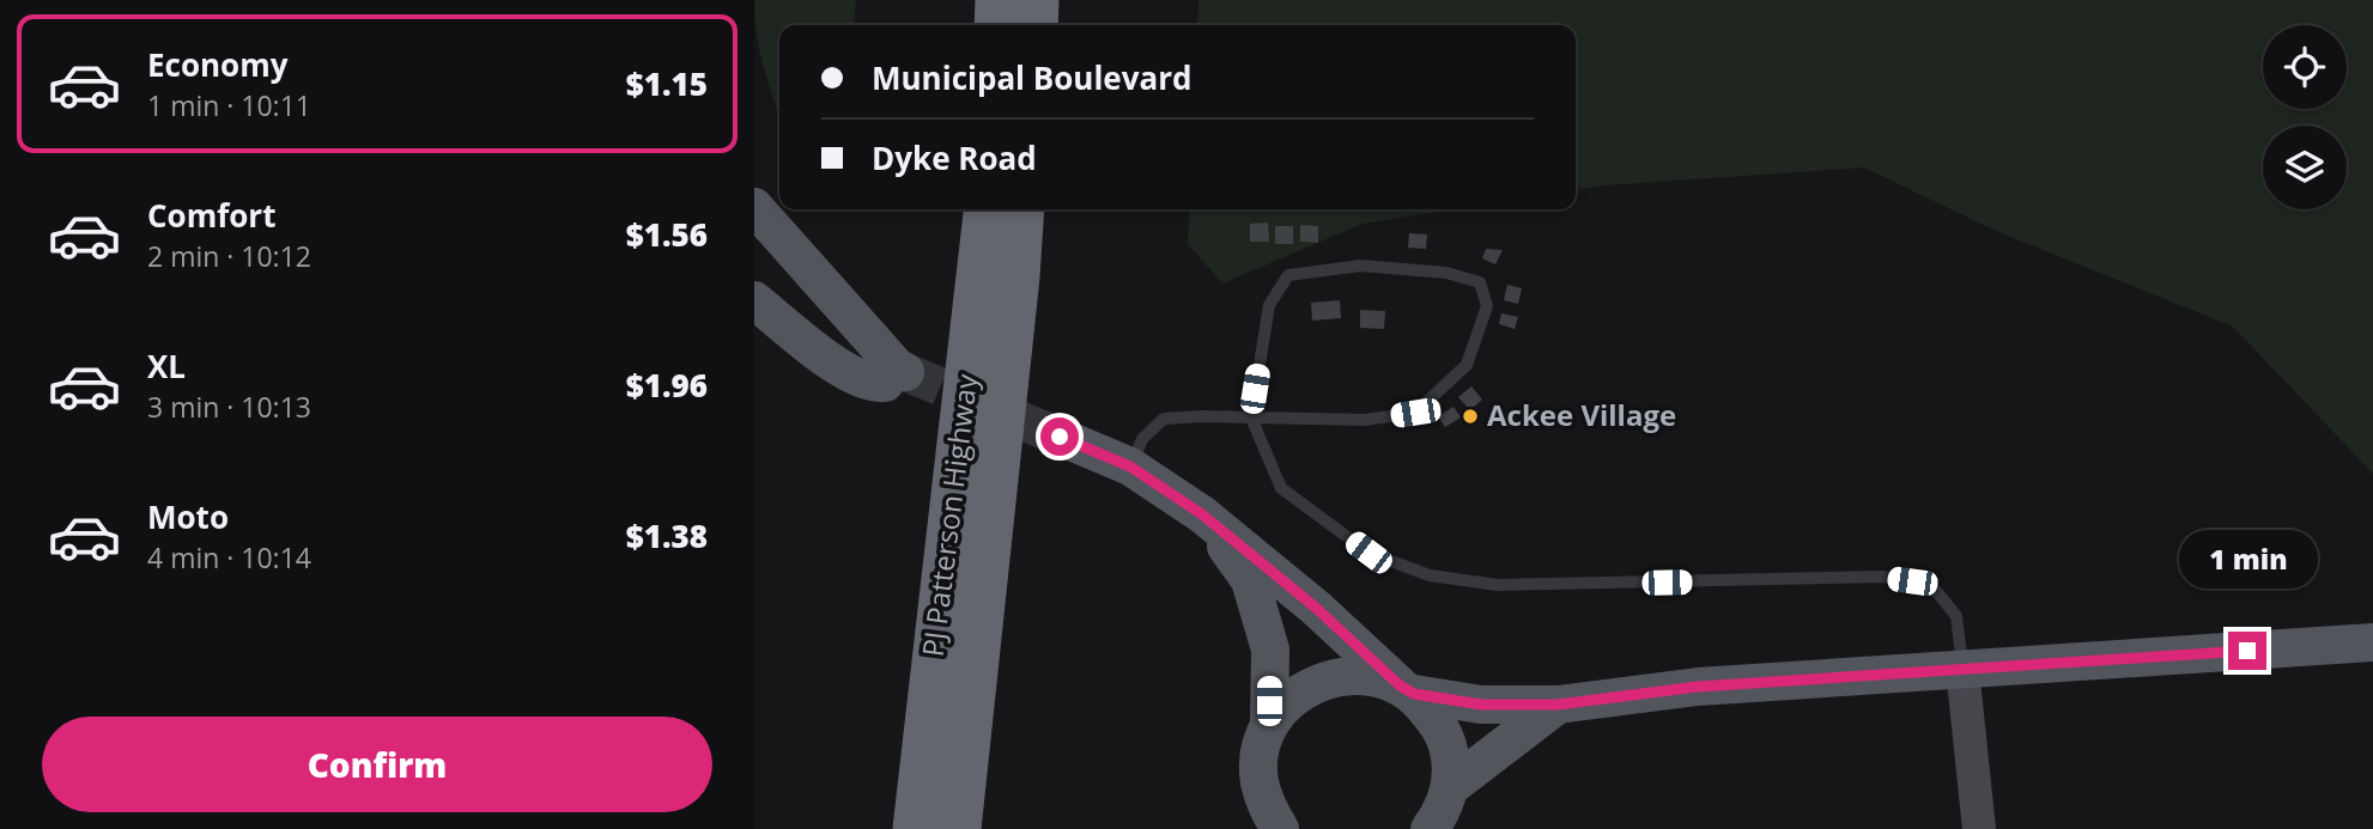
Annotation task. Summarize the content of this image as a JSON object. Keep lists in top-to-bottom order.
{
  "streets": {
    "highway": ["PJ Patterson Highway"]
  },
  "places": ["Ackee Village"],
  "page": {
    "list": [
      {
        "name": "Economy",
        "note": "1 min · 10:11",
        "value": "$1.15"
      },
      {
        "name": "Comfort",
        "note": "2 min · 10:12",
        "value": "$1.56"
      },
      {
        "name": "XL",
        "note": "3 min · 10:13",
        "value": "$1.96"
      },
      {
        "name": "Moto",
        "note": "4 min · 10:14",
        "value": "$1.38"
      }
    ],
    "banner": ["Municipal Boulevard", "Dyke Road"],
    "bubble": "1 min",
    "buttons": "Confirm"
  }
}
